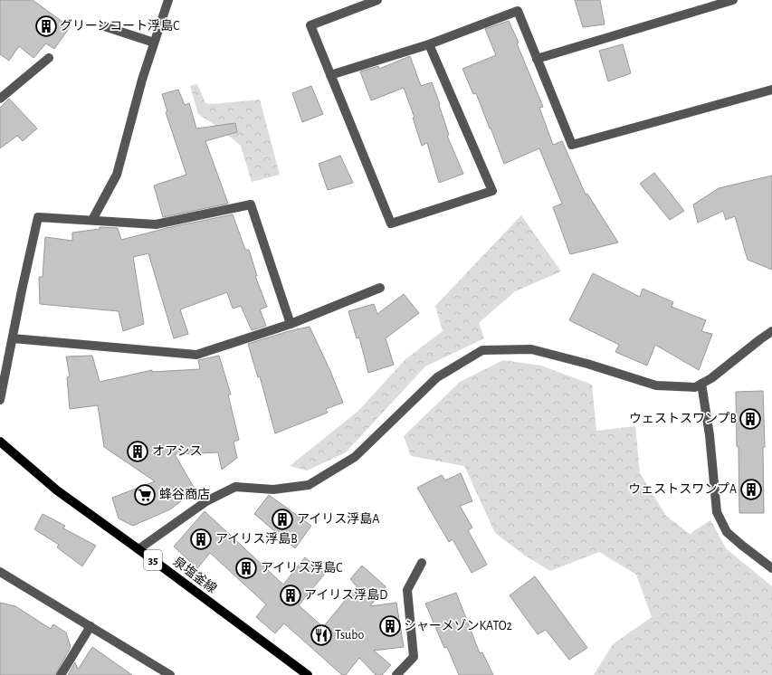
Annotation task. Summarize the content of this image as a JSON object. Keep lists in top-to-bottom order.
{
  "streets": {
    "main road": ["35", "泉塩釜線"]
  },
  "places": {
    "building": [
      "グリーンコート浮島C",
      "ウェストスワンプB",
      "オアシス",
      "ウェストスワンプA",
      "アイリス浮島A",
      "アイリス浮島B",
      "アイリス浮島C",
      "アイリス浮島D",
      "シャーメゾンKATO2"
    ],
    "supermarket": ["蜂谷商店"],
    "restaurant": ["Tsubo"]
  }
}
